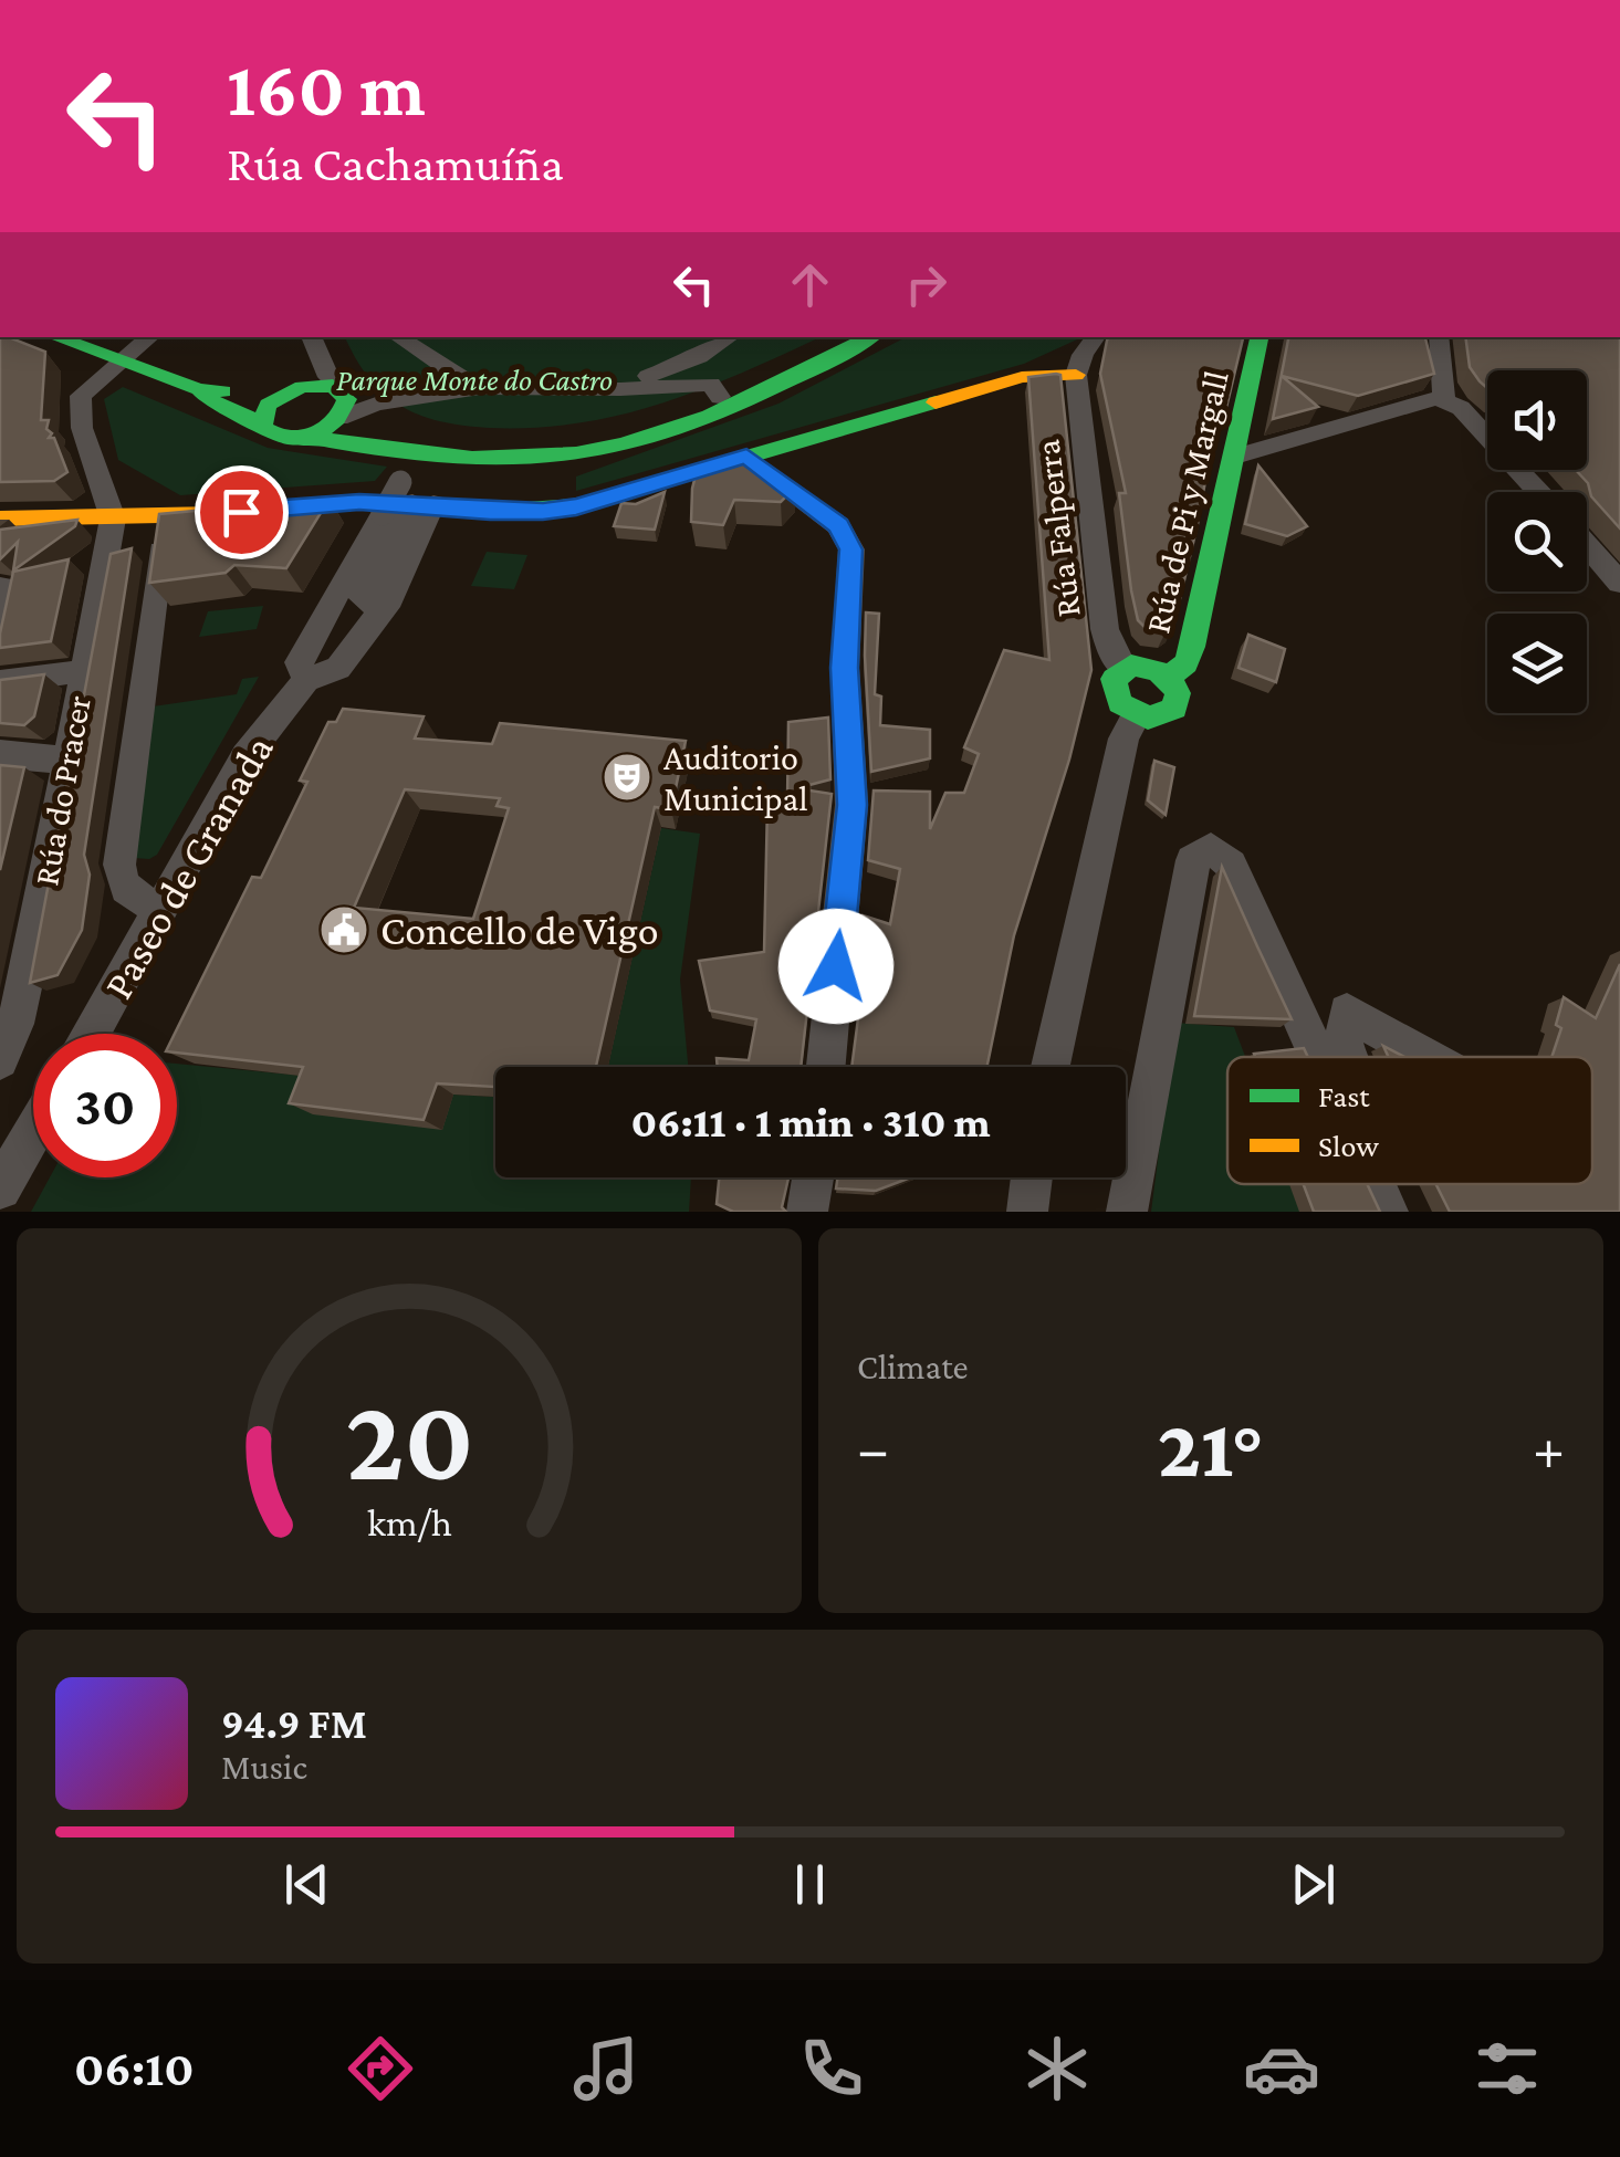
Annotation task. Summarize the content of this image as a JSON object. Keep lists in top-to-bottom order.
{
  "streets": {
    "main road": ["Rúa de Pi y Margall"],
    "street": ["Rúa Falperra", "Rúa do Pracer", "Paseo de Granada"]
  },
  "crossings": [
    ["Rúa de Pi y Margall", "Rúa Falperra"]
  ],
  "parks": ["Parque Monte do Castro"],
  "places": {
    "theatre": ["Auditorio Municipal"],
    "public building": ["Concello de Vigo"]
  },
  "legend": ["Fast", "Slow"],
  "page": {
    "turn": ["160 m", "Rúa Cachamuíña"],
    "limit": "30",
    "trip": "06:11 · 1 min · 310 m",
    "tile": "Climate",
    "heat": ["−", "21°", "+"],
    "song": ["94.9 FM", "Music"],
    "tabs": "06:10",
    "gauge": ["20", "km/h"]
  }
}
